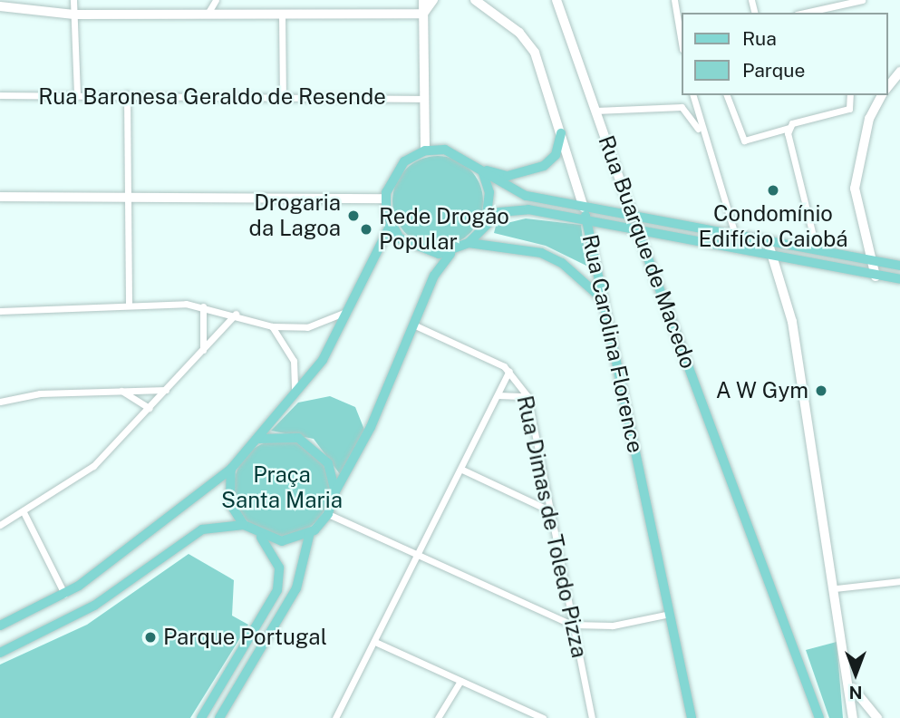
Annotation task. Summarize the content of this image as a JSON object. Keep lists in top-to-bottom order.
{
  "streets": {
    "main road": ["Rua Buarque de Macedo", "Rua Carolina Florence"],
    "street": ["Rua Baronesa Geraldo de Resende", "Rua Dimas de Toledo Pizza"]
  },
  "parks": ["Praça Santa Maria"],
  "places": [
    "Condomínio Edifício Caiobá",
    "Drogaria da Lagoa",
    "Rede Drogão Popular",
    "A W Gym",
    "Parque Portugal"
  ],
  "legend": ["Rua", "Parque"],
  "north": "bottom"
}
